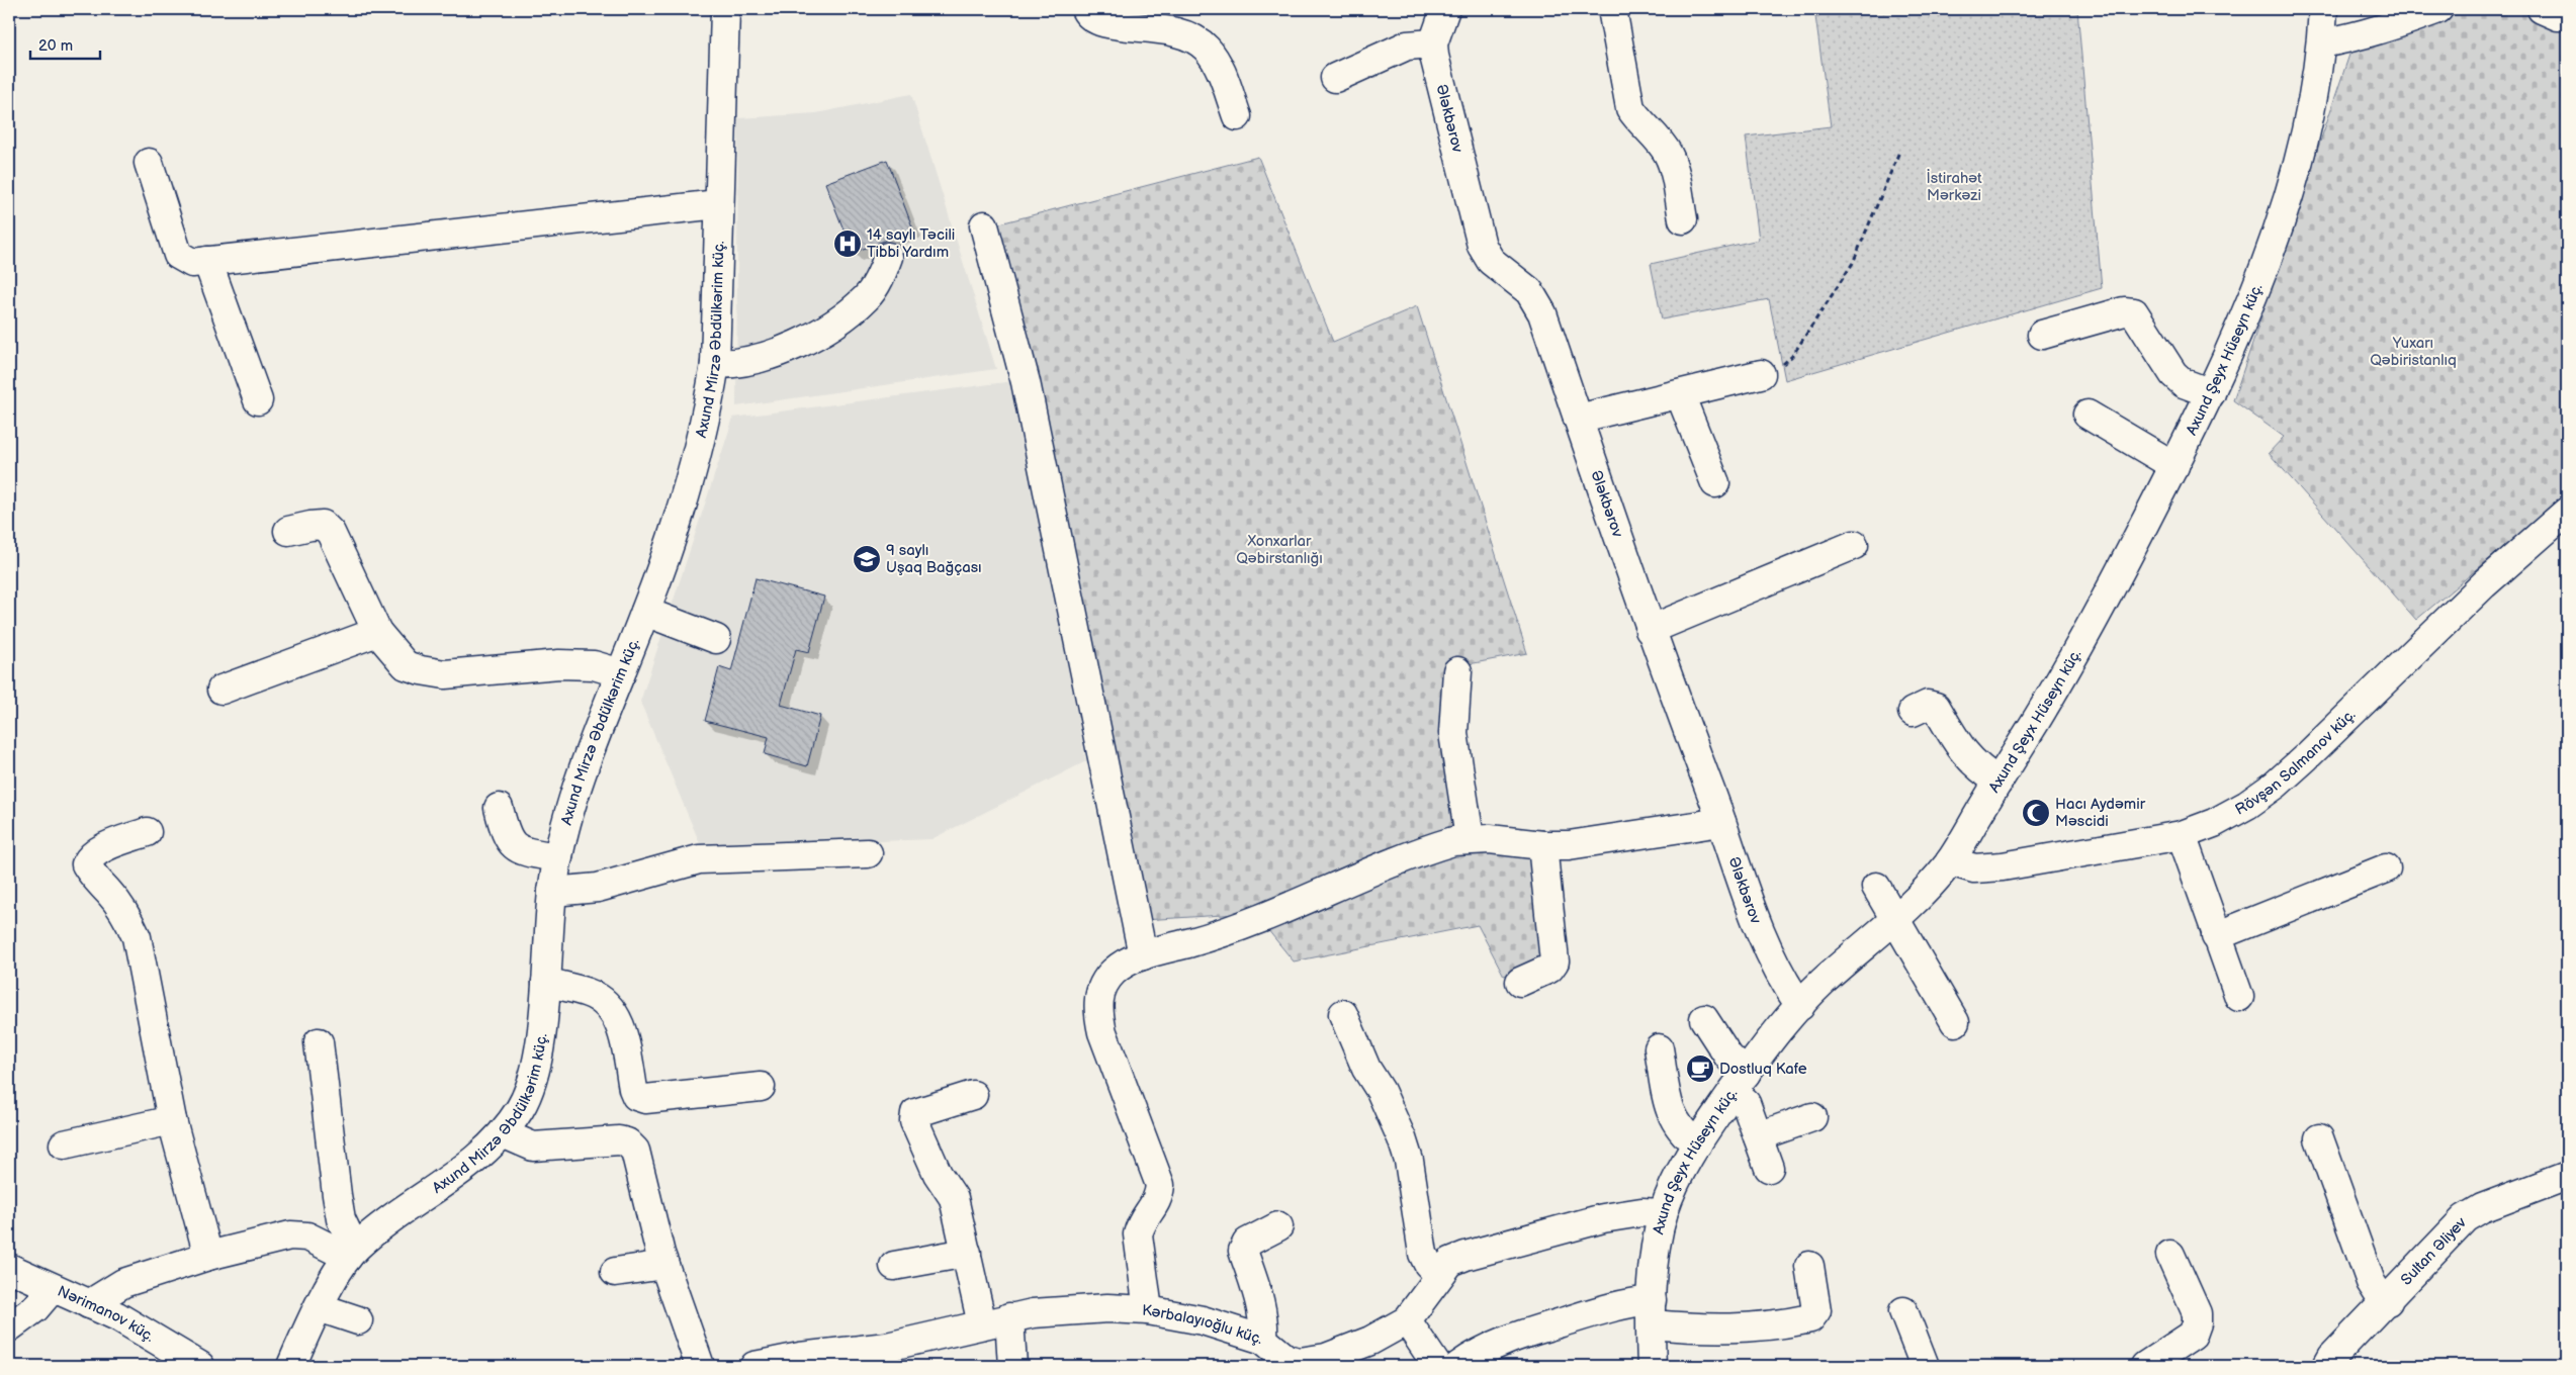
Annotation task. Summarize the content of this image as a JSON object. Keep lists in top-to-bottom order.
{
  "streets": {
    "street": [
      "Ələkbərov",
      "Axund Mirzə Əbdülkərim küç.",
      "Axund Şeyx Hüseyn küç.",
      "Rövşən Salmanov küç.",
      "Sultan Əliyev",
      "Nərimanov küç.",
      "Kərbalayıoğlu küç."
    ]
  },
  "crossings": [
    ["Ələkbərov", "Axund Şeyx Hüseyn küç."],
    ["Axund Şeyx Hüseyn küç.", "Rövşən Salmanov küç."],
    ["Axund Şeyx Hüseyn küç.", "Kərbalayıoğlu küç."]
  ],
  "parks": ["İstirahət Mərkəzi", "Yuxarı Qəbiristanlıq", "Xonxarlar Qəbirstanlığı"],
  "places": {
    "hospital": ["14 saylı Təcili Tibbi Yardım"],
    "school or university": ["9 saylı Uşaq Bağçası"],
    "mosque": ["Hacı Aydəmir Məscidi"],
    "cafe": ["Dostluq Kafe"]
  },
  "scale_bar": "20 m"
}
